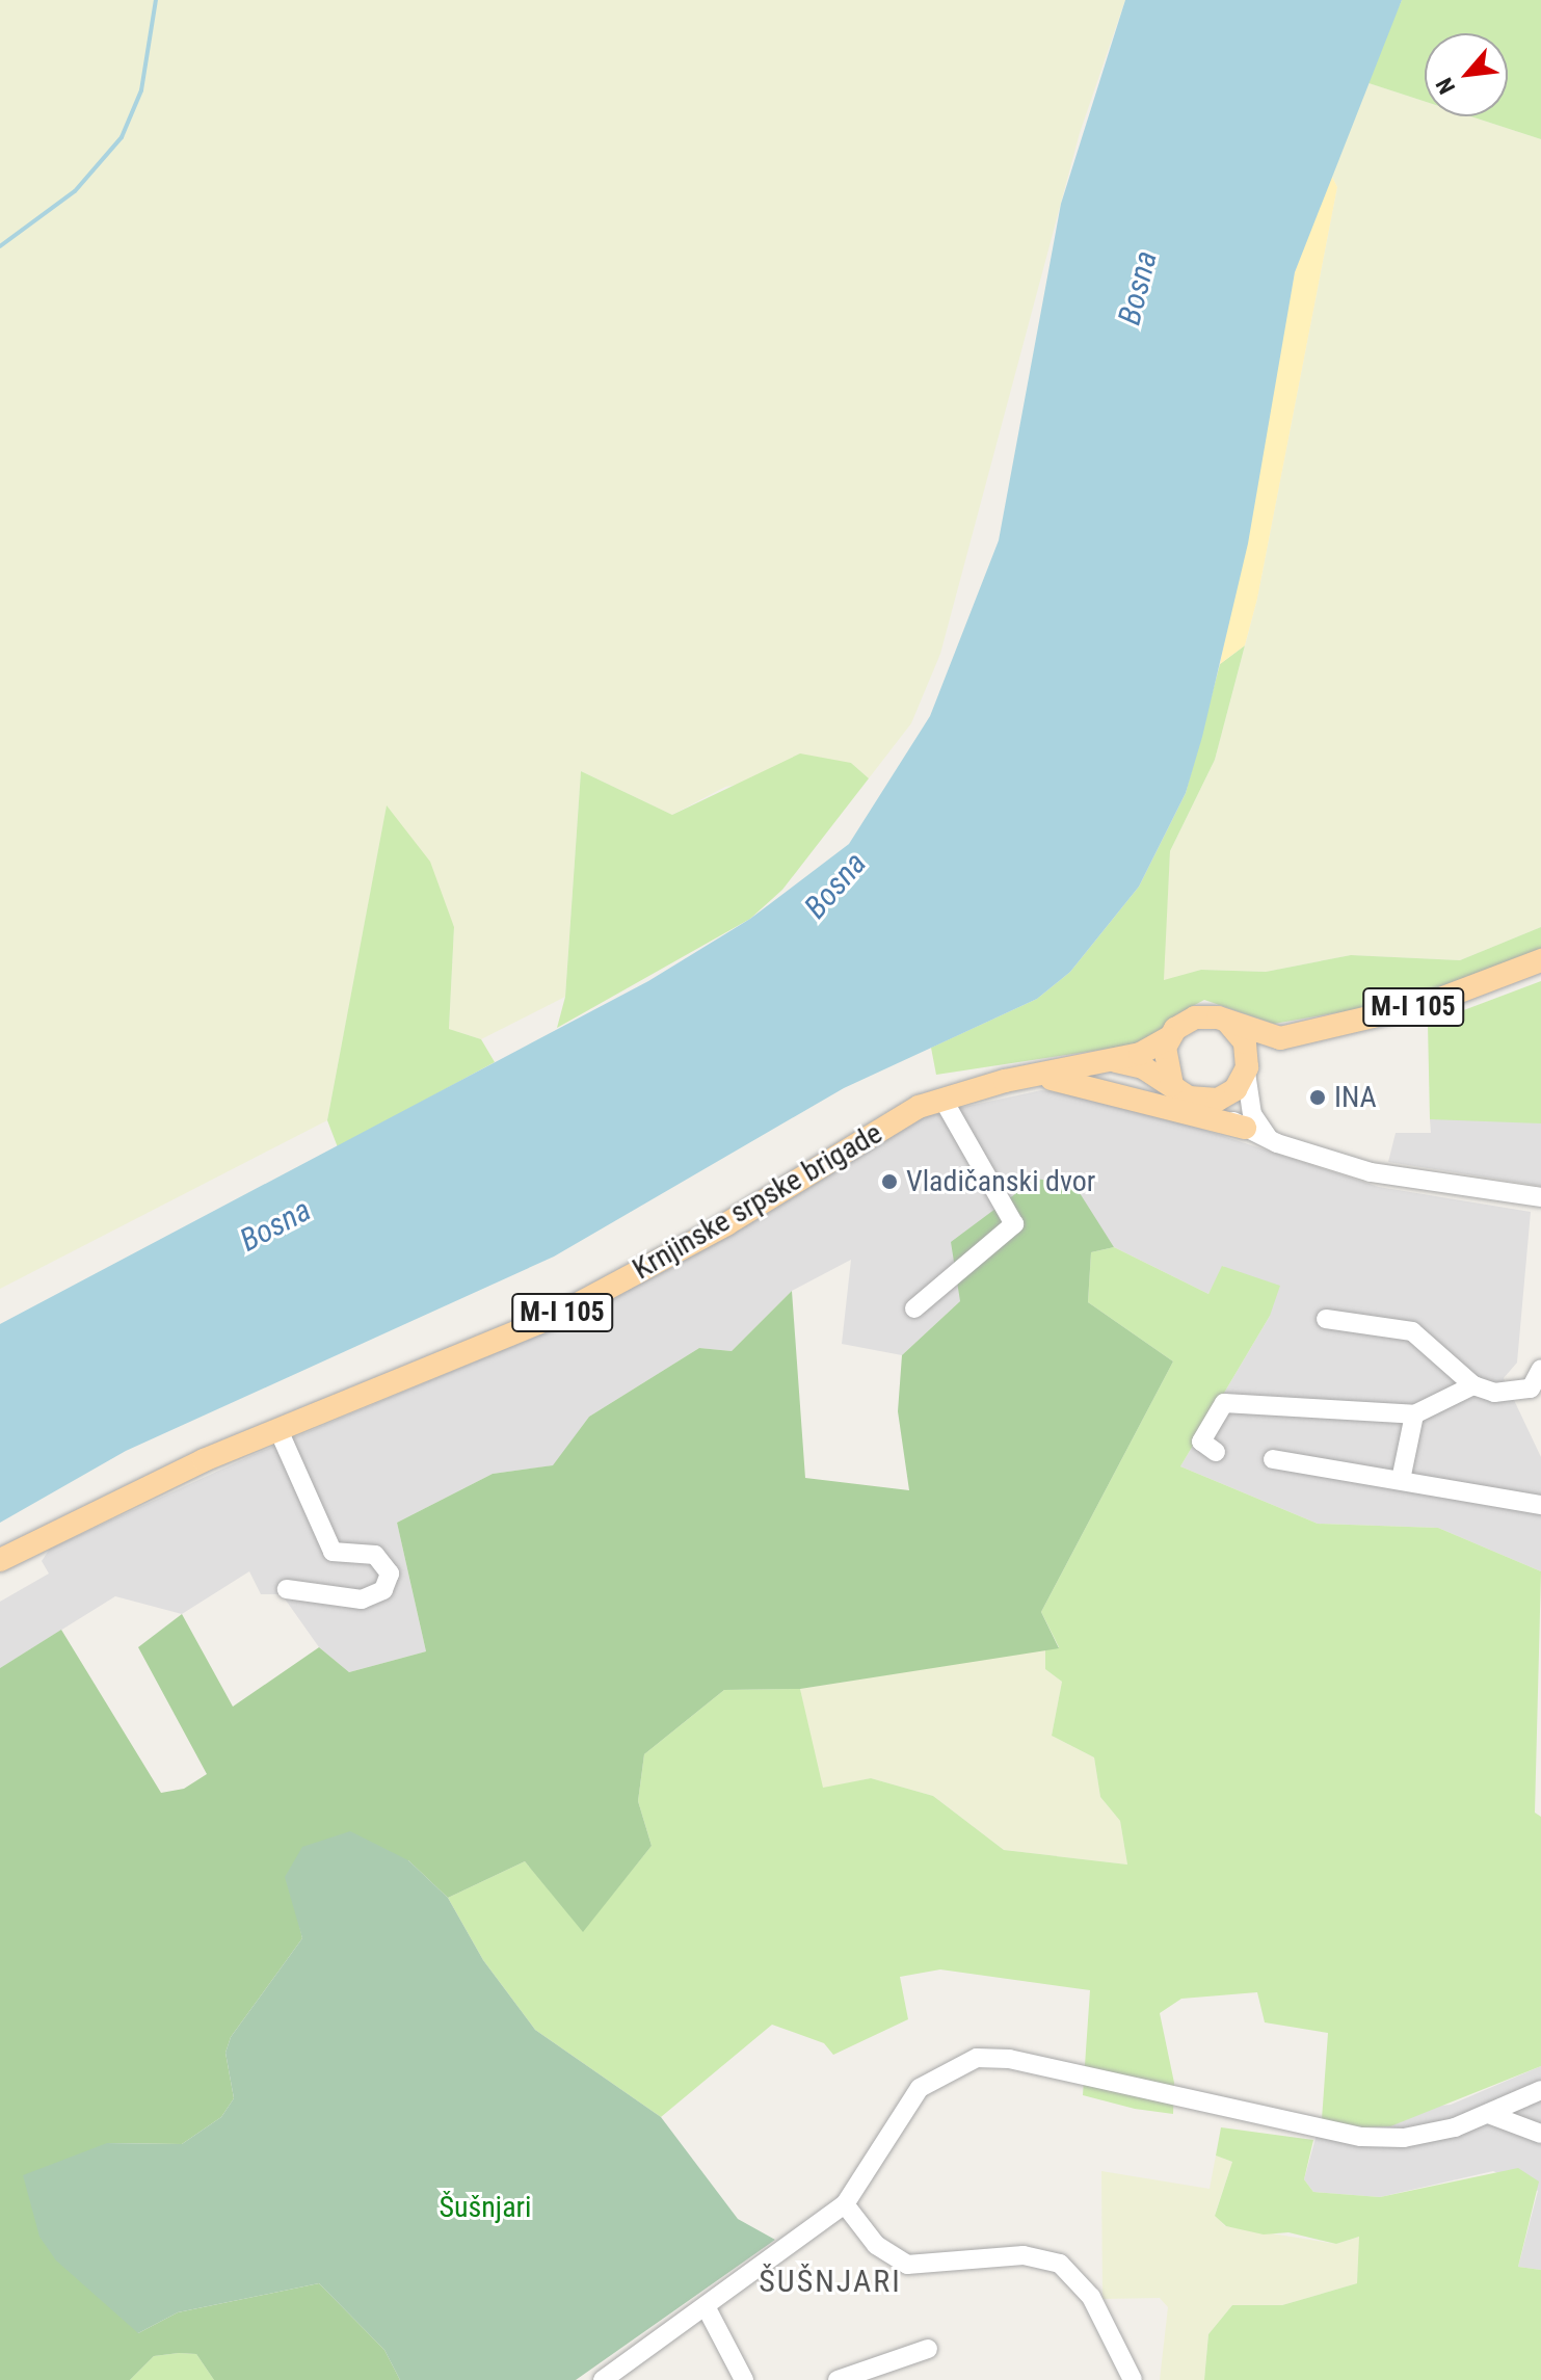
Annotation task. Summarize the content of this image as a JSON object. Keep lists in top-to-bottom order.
{
  "streets": {
    "main road": ["M-I 105", "Krnjinske srpske brigade"]
  },
  "crossings": [
    ["M-I 105", "Krnjinske srpske brigade"]
  ],
  "districts": ["ŠUŠNJARI"],
  "water": ["Bosna"],
  "parks": ["Šušnjari"],
  "places": ["INA", "Vladičanski dvor"],
  "north": "bottom left"
}
